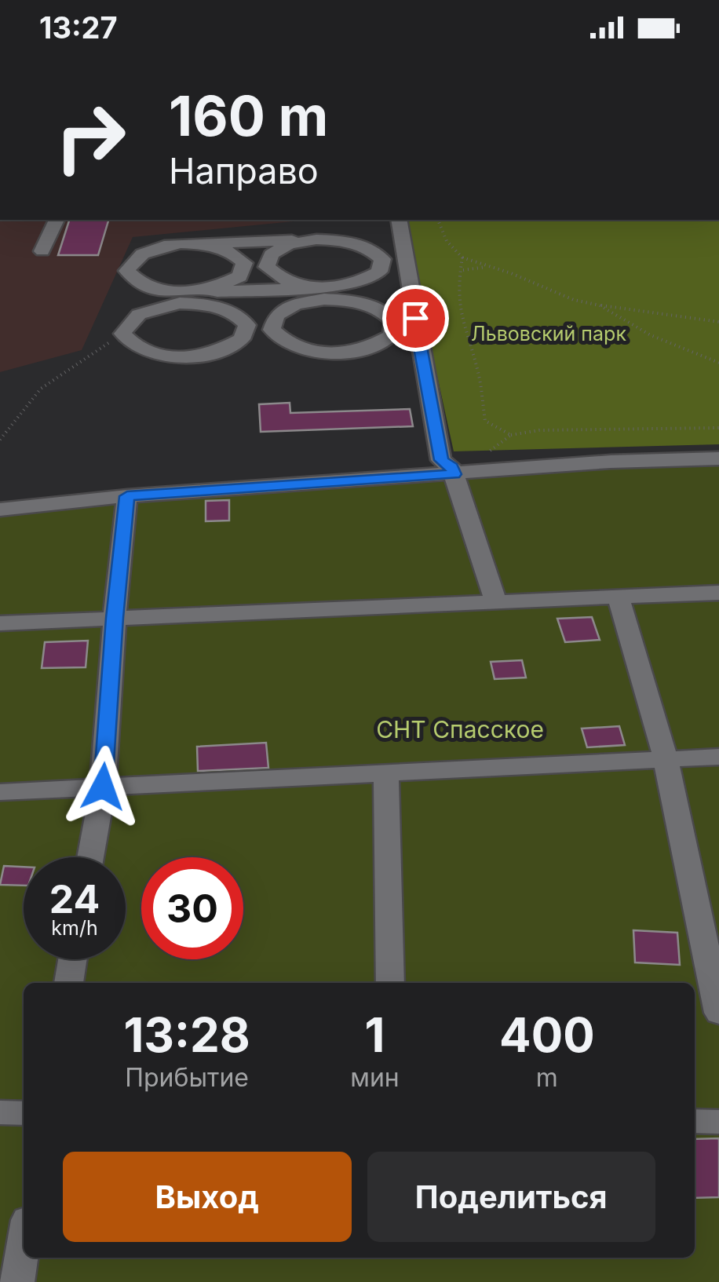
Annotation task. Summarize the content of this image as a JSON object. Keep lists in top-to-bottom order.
{
  "parks": ["Львовский парк", "СНТ Спасское"],
  "page": {
    "status": "13:27",
    "turn": ["160 m", "Направо"],
    "speed": "24 km/h",
    "limit": "30",
    "eta": [
      "13:28",
      "Прибытие",
      "1",
      "мин",
      "400",
      "m"
    ],
    "buttons": ["Выход", "Поделиться"]
  }
}
